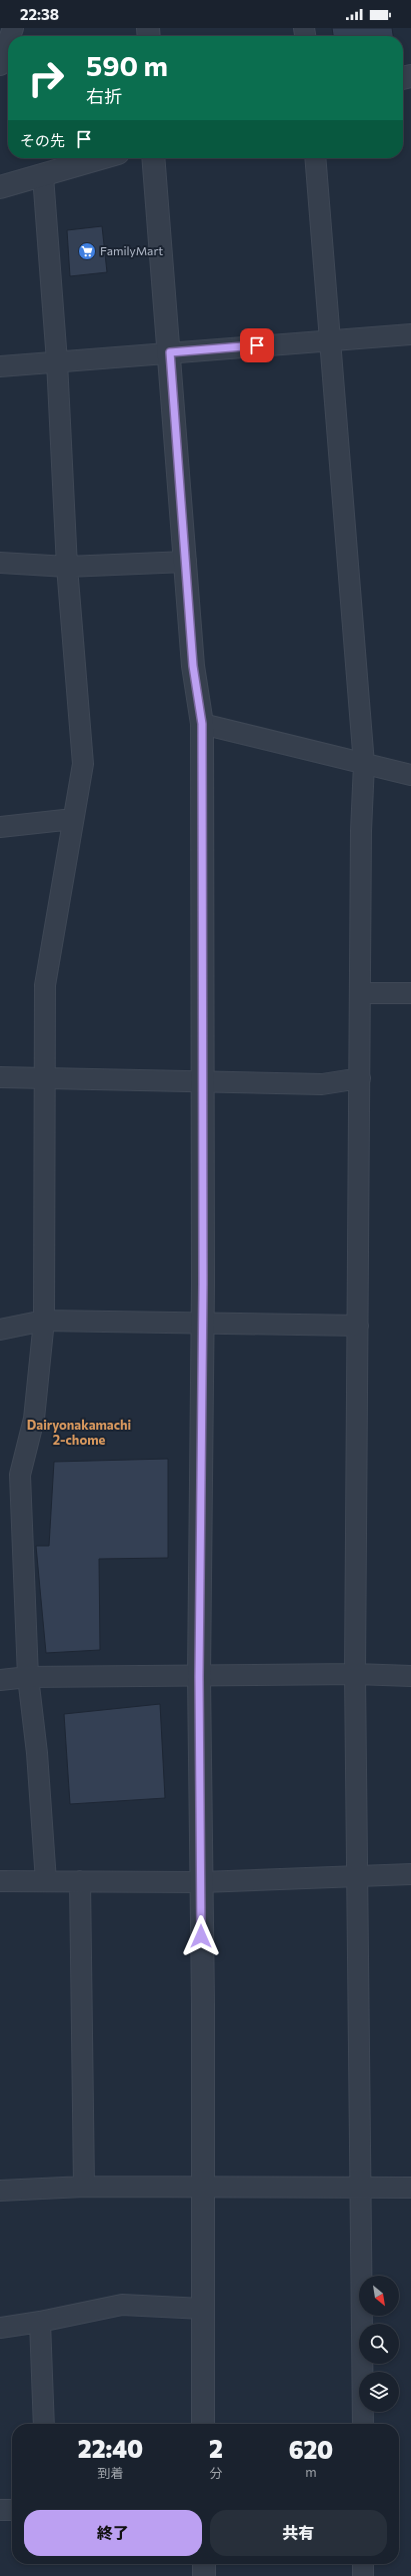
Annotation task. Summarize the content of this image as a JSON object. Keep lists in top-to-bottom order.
{
  "districts": ["Dairyonakamachi 2-chome"],
  "places": {
    "supermarket": ["FamilyMart"]
  },
  "north": "bottom right",
  "page": {
    "status": "22:38",
    "turn": ["590 m", "右折"],
    "then": "その先",
    "eta": [
      "22:40",
      "到着",
      "2",
      "分",
      "620",
      "m"
    ],
    "buttons": ["終了", "共有"]
  }
}
